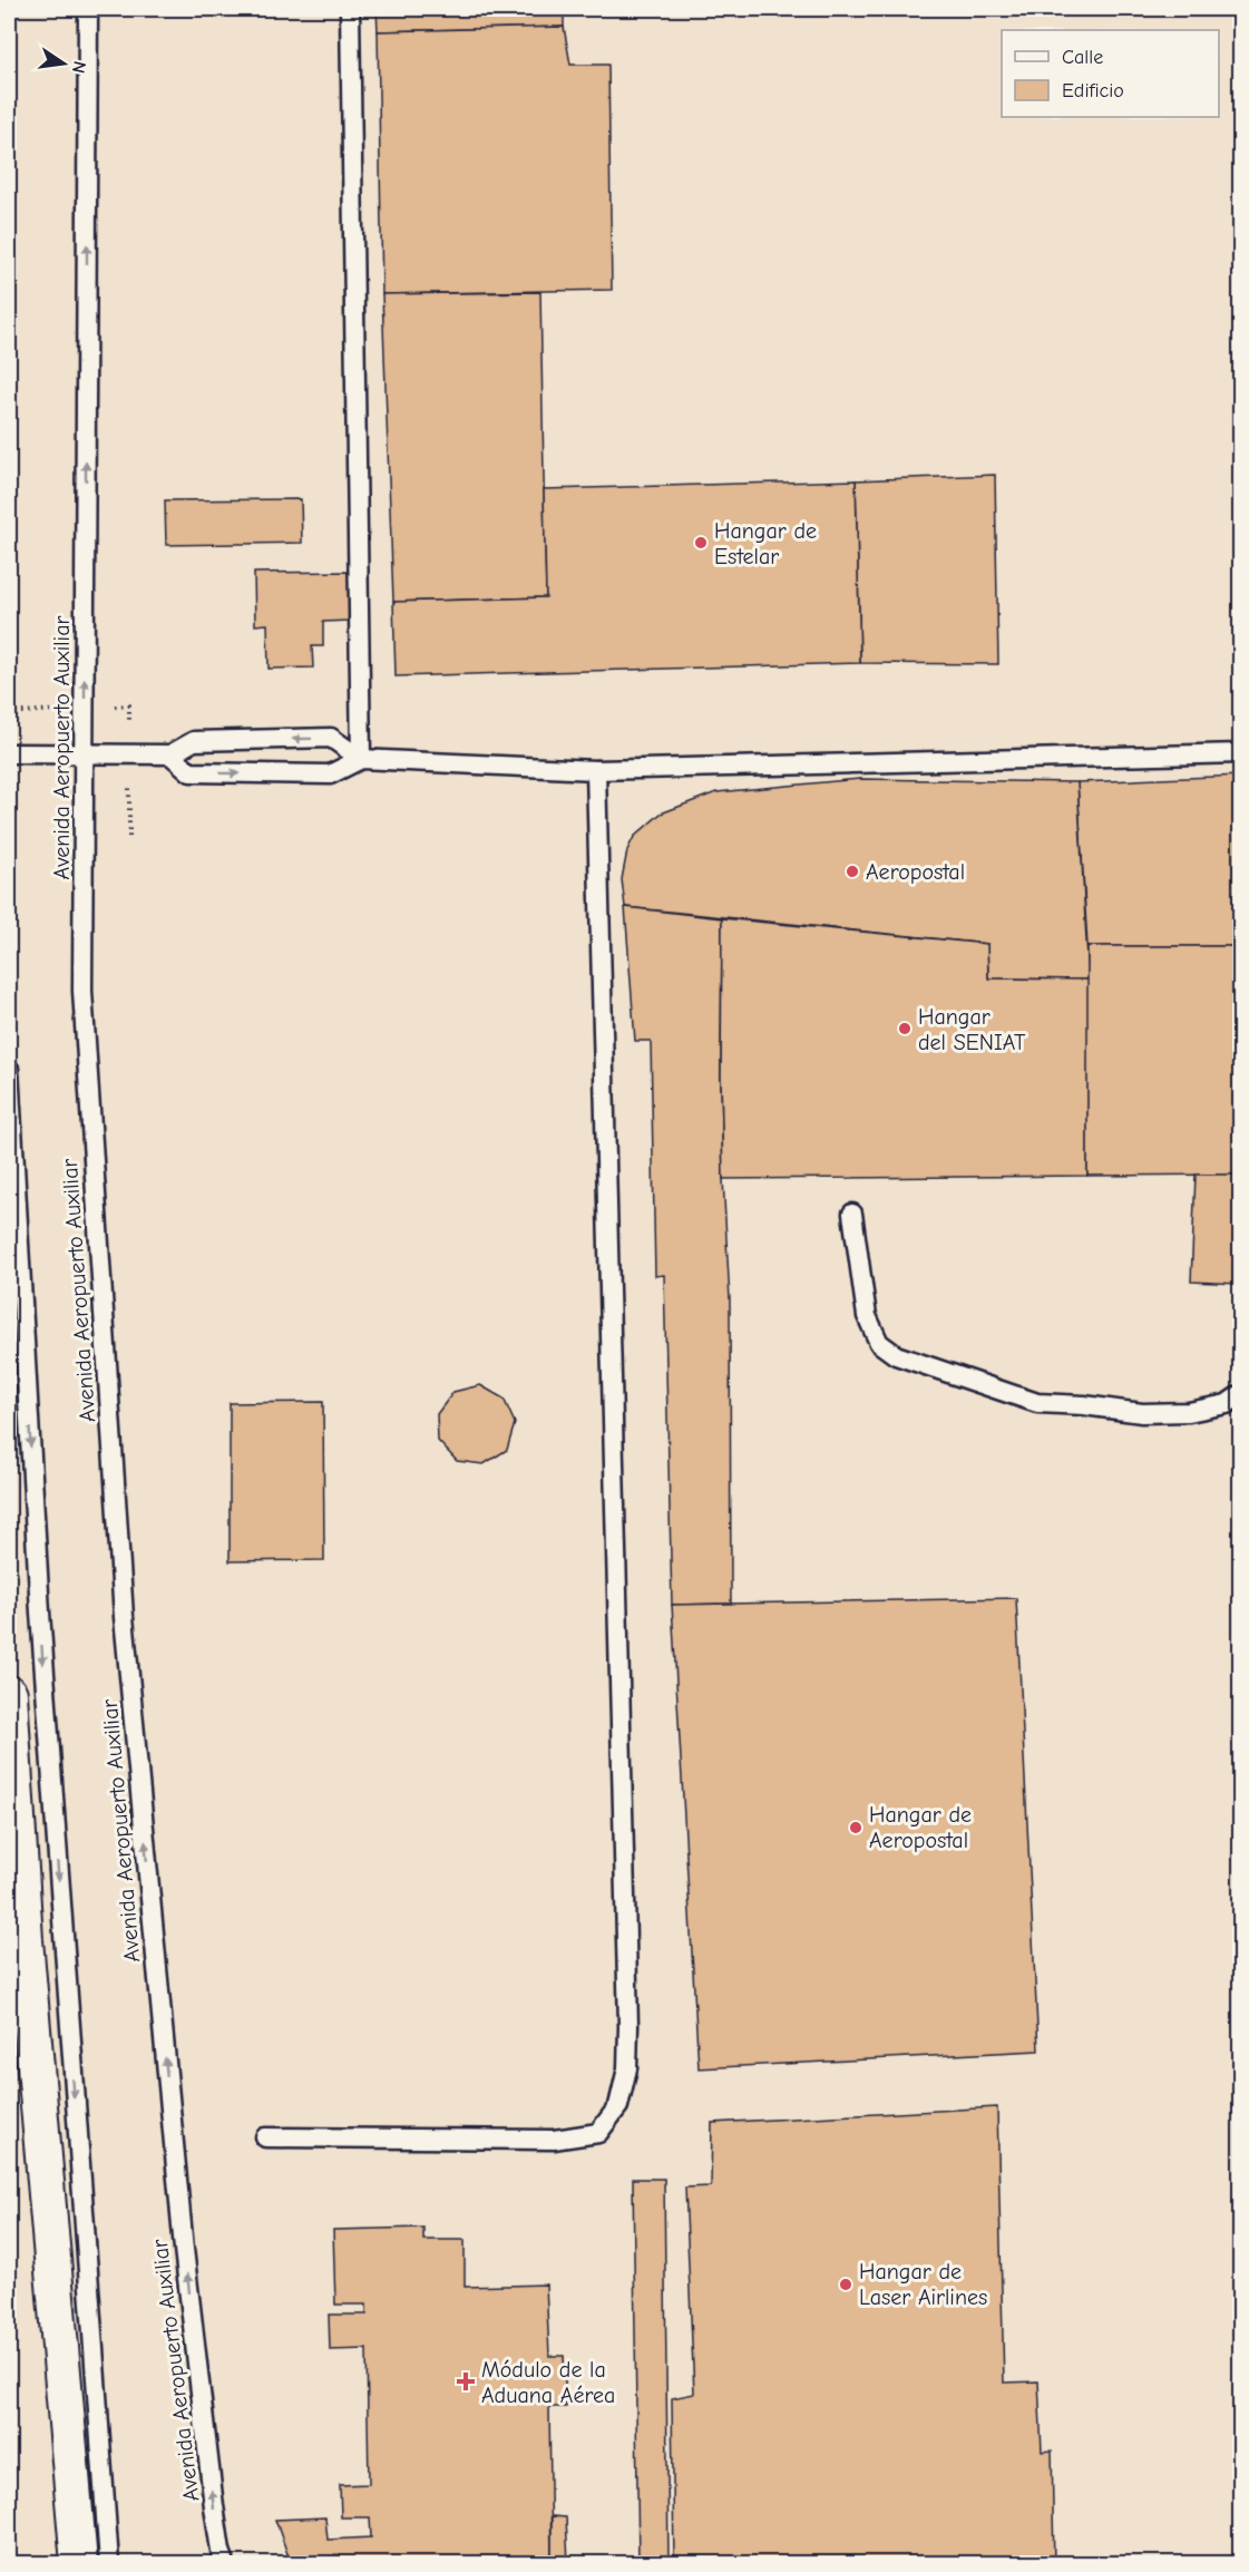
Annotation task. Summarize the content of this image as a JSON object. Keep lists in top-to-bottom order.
{
  "streets": {
    "lane": ["Avenida Aeropuerto Auxiliar"]
  },
  "places": {
    "other": [
      "Hangar de Estelar",
      "Aeropostal",
      "Hangar del SENIAT",
      "Hangar de Aeropostal",
      "Hangar de Laser Airlines"
    ],
    "health": ["Módulo de la Aduana Aérea"]
  },
  "legend": ["Calle", "Edificio"],
  "north": "right"
}
